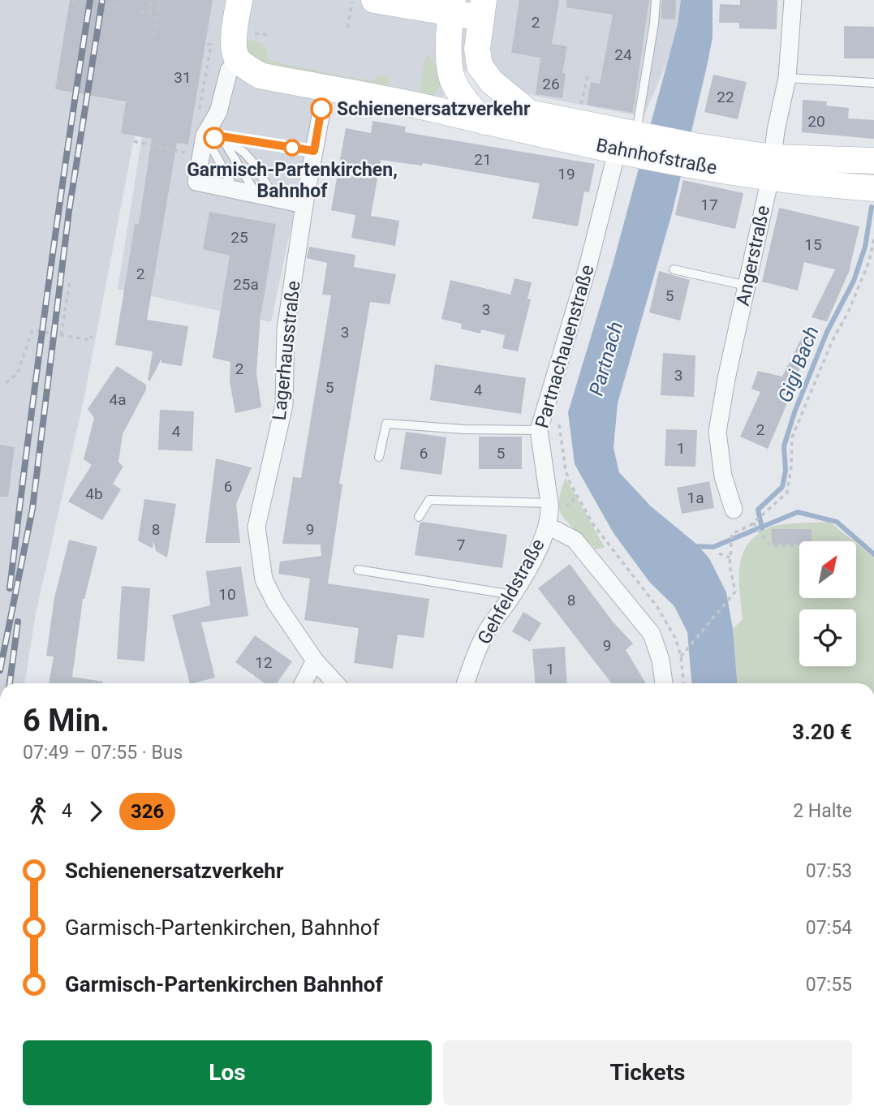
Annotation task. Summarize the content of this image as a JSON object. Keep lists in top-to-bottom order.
{
  "streets": {
    "main road": ["Bahnhofstraße"],
    "street": [
      "Angerstraße",
      "Partnachauenstraße",
      "Lagerhausstraße",
      "Gehfeldstraße"
    ]
  },
  "crossings": [
    ["Bahnhofstraße", "Angerstraße"],
    ["Bahnhofstraße", "Partnachauenstraße"],
    ["Bahnhofstraße", "Lagerhausstraße"],
    ["Partnachauenstraße", "Gehfeldstraße"]
  ],
  "water": ["Partnach", "Gigi Bach"],
  "places": ["Schienenersatzverkehr", "Garmisch-Partenkirchen, Bahnhof"],
  "lines": ["bus line 326"],
  "house_numbers": [
    "2",
    "24",
    "31",
    "26",
    "22",
    "20",
    "21",
    "19",
    "17",
    "25",
    "15",
    "2",
    "25a",
    "5",
    "3",
    "3",
    "2",
    "3",
    "5",
    "4",
    "4a",
    "2",
    "4",
    "1",
    "6",
    "5",
    "6",
    "4b",
    "1a",
    "8",
    "9",
    "7",
    "10",
    "8",
    "9",
    "12",
    "1"
  ],
  "north": "top right",
  "page": {
    "heading": ["6 Min.", "07:49 – 07:55 · Bus", "3.20 €"],
    "legs": ["4", "326", "2 Halte"],
    "list": [
      {
        "name": "Schienenersatzverkehr",
        "value": "07:53"
      },
      {
        "name": "Garmisch-Partenkirchen, Bahnhof",
        "value": "07:54"
      },
      {
        "name": "Garmisch-Partenkirchen Bahnhof",
        "value": "07:55"
      }
    ],
    "buttons": ["Los", "Tickets"]
  }
}
